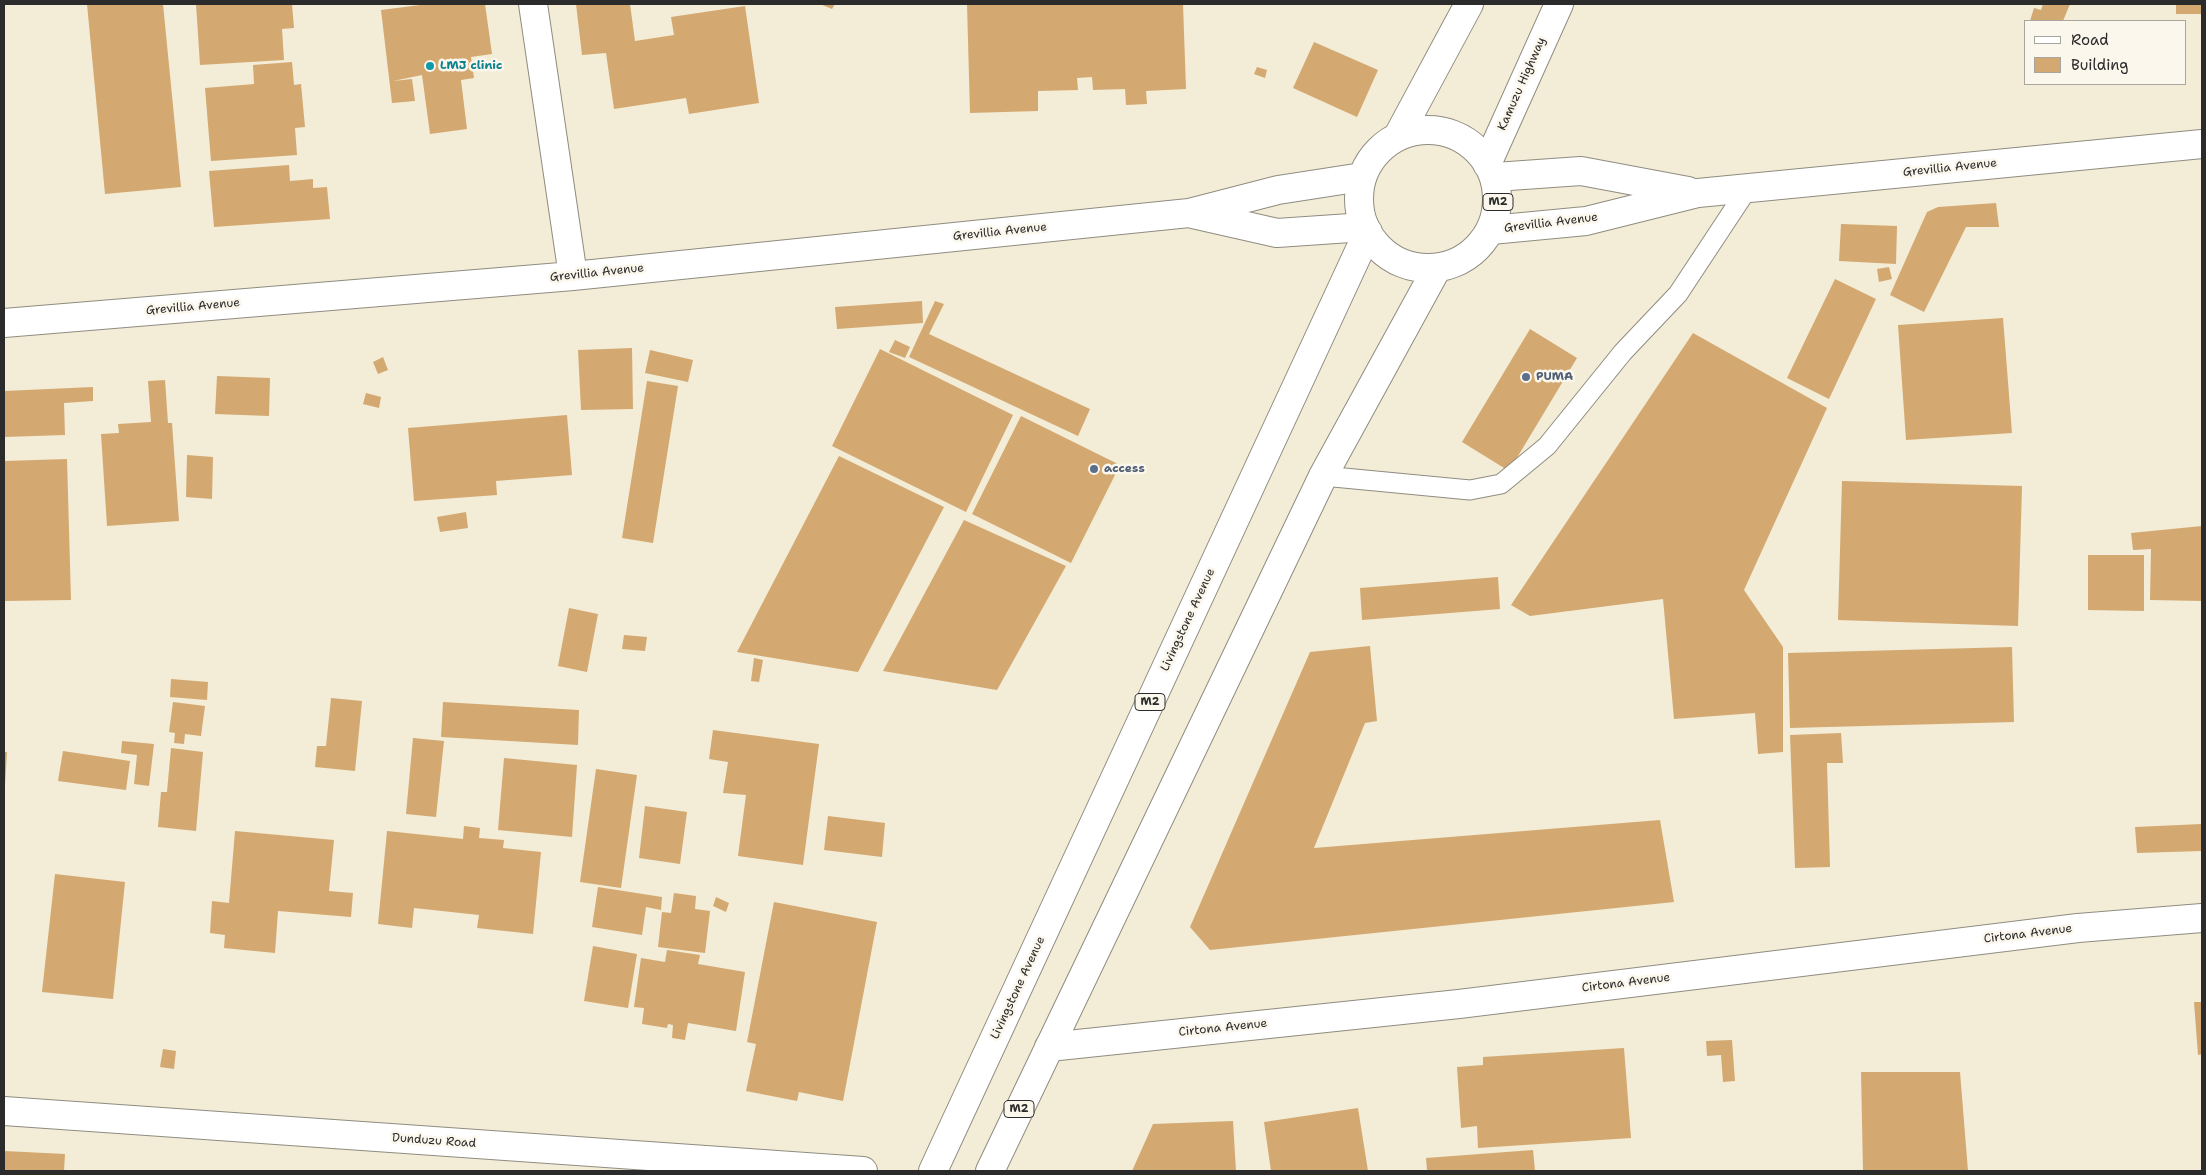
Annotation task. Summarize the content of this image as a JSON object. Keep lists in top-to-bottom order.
{
  "streets": {
    "main road": [
      "Kamuzu Highway",
      "Grevillia Avenue",
      "M2",
      "Livingstone Avenue",
      "Cirtona Avenue",
      "Dunduzu Road"
    ]
  },
  "crossings": [
    ["Kamuzu Highway", "Grevillia Avenue"],
    ["Kamuzu Highway", "M2"],
    ["Kamuzu Highway", "Livingstone Avenue"],
    ["Grevillia Avenue", "M2"],
    ["Grevillia Avenue", "Livingstone Avenue"],
    ["M2", "Livingstone Avenue"],
    ["M2", "Cirtona Avenue"]
  ],
  "places": ["LMJ clinic", "PUMA", "access"],
  "legend": ["Road", "Building"]
}
